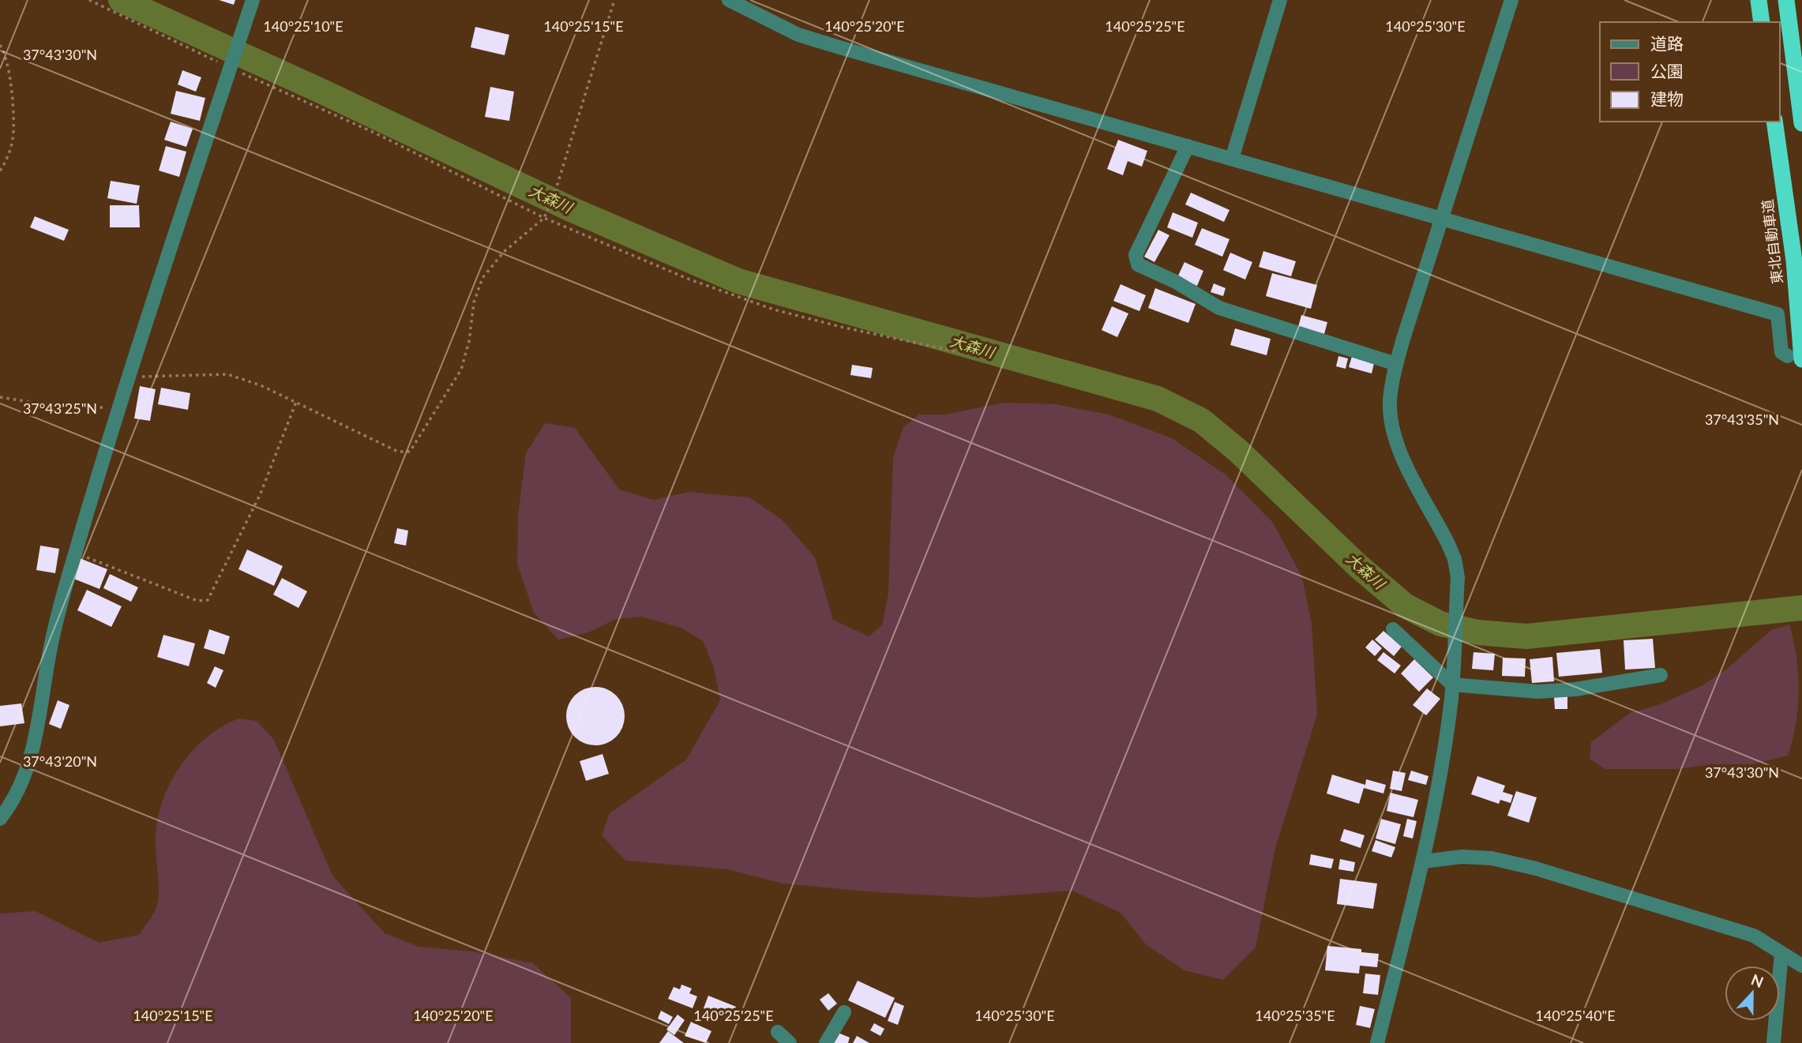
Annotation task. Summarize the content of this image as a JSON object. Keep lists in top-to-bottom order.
{
  "streets": {
    "highway": ["東北自動車道"]
  },
  "water": ["大森川"],
  "legend": ["道路", "公園", "建物"],
  "north": "top",
  "coordinates": [
    "140°25'10\"E",
    "140°25'15\"E",
    "140°25'20\"E",
    "140°25'25\"E",
    "140°25'30\"E",
    "37°43'30\"N",
    "37°43'25\"N",
    "37°43'35\"N",
    "37°43'20\"N",
    "140°25'35\"E",
    "140°25'40\"E"
  ]
}
